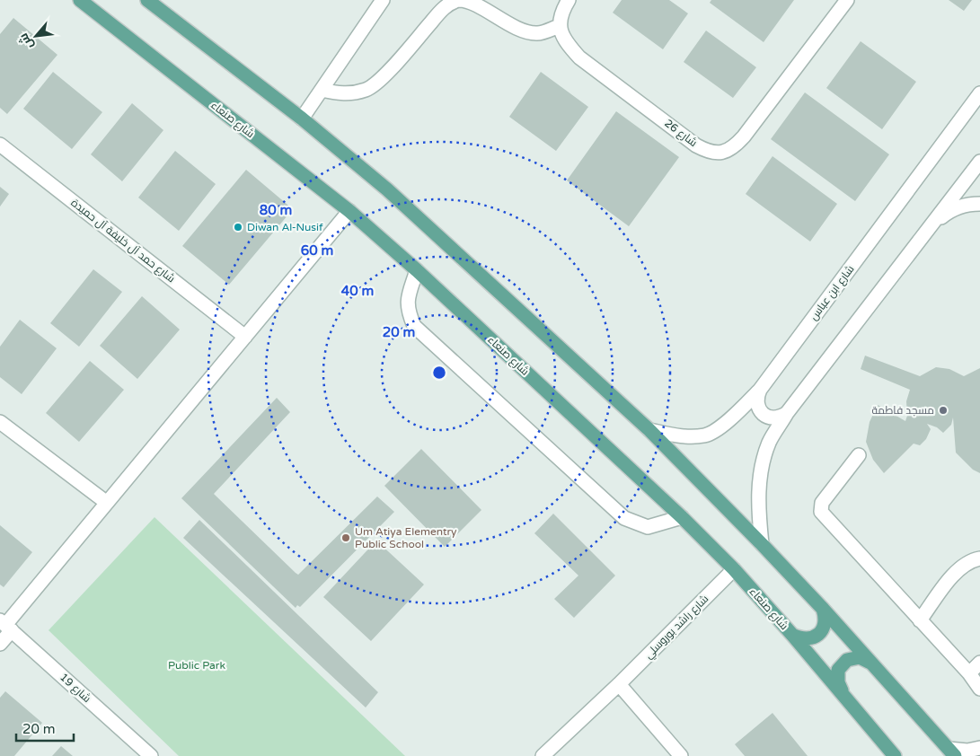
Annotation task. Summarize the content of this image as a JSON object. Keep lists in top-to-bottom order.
{
  "streets": {
    "main road": ["شارع صنعاء"],
    "street": [
      "شارع 26",
      "شارع حمد آل خليفة آل حميدة",
      "شارع ابن عباس",
      "شارع راشد بوروسلي",
      "شارع 19"
    ]
  },
  "crossings": [
    ["شارع صنعاء", "شارع راشد بوروسلي"]
  ],
  "parks": ["Public Park"],
  "places": ["Diwan Al-Nusif", "مسجد فاطمة", "Um Atiya Elementry Public School"],
  "scale_bar": "20 m",
  "north": "bottom left",
  "rings": [
    "80 m",
    "60 m",
    "40 m",
    "20 m"
  ]
}
